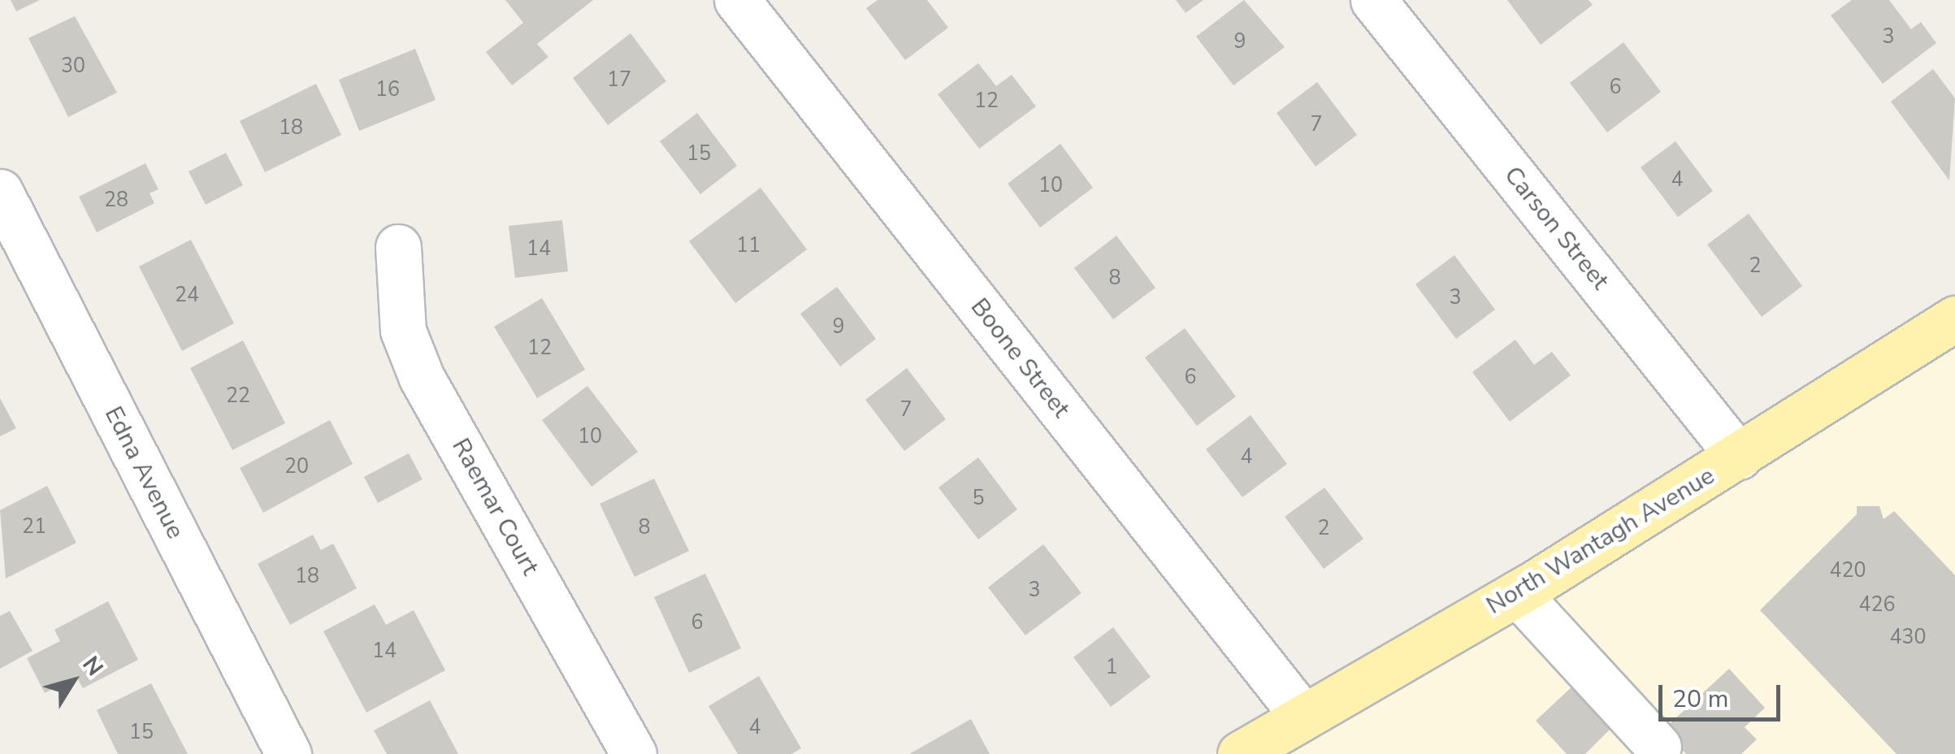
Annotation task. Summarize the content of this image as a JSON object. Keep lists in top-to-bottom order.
{
  "streets": {
    "main road": ["North Wantagh Avenue"],
    "street": [
      "Carson Street",
      "Boone Street",
      "Edna Avenue",
      "Raemar Court"
    ]
  },
  "crossings": [
    ["Carson Street", "North Wantagh Avenue"],
    ["Boone Street", "North Wantagh Avenue"]
  ],
  "house_numbers": [
    "3",
    "9",
    "30",
    "17",
    "6",
    "16",
    "12",
    "7",
    "18",
    "15",
    "4",
    "10",
    "28",
    "11",
    "14",
    "2",
    "8",
    "24",
    "3",
    "9",
    "12",
    "6",
    "22",
    "7",
    "10",
    "4",
    "20",
    "5",
    "21",
    "8",
    "2",
    "420",
    "18",
    "3",
    "426",
    "6",
    "430",
    "14",
    "1",
    "4",
    "15"
  ],
  "scale_bar": "20 m",
  "north": "top right"
}
